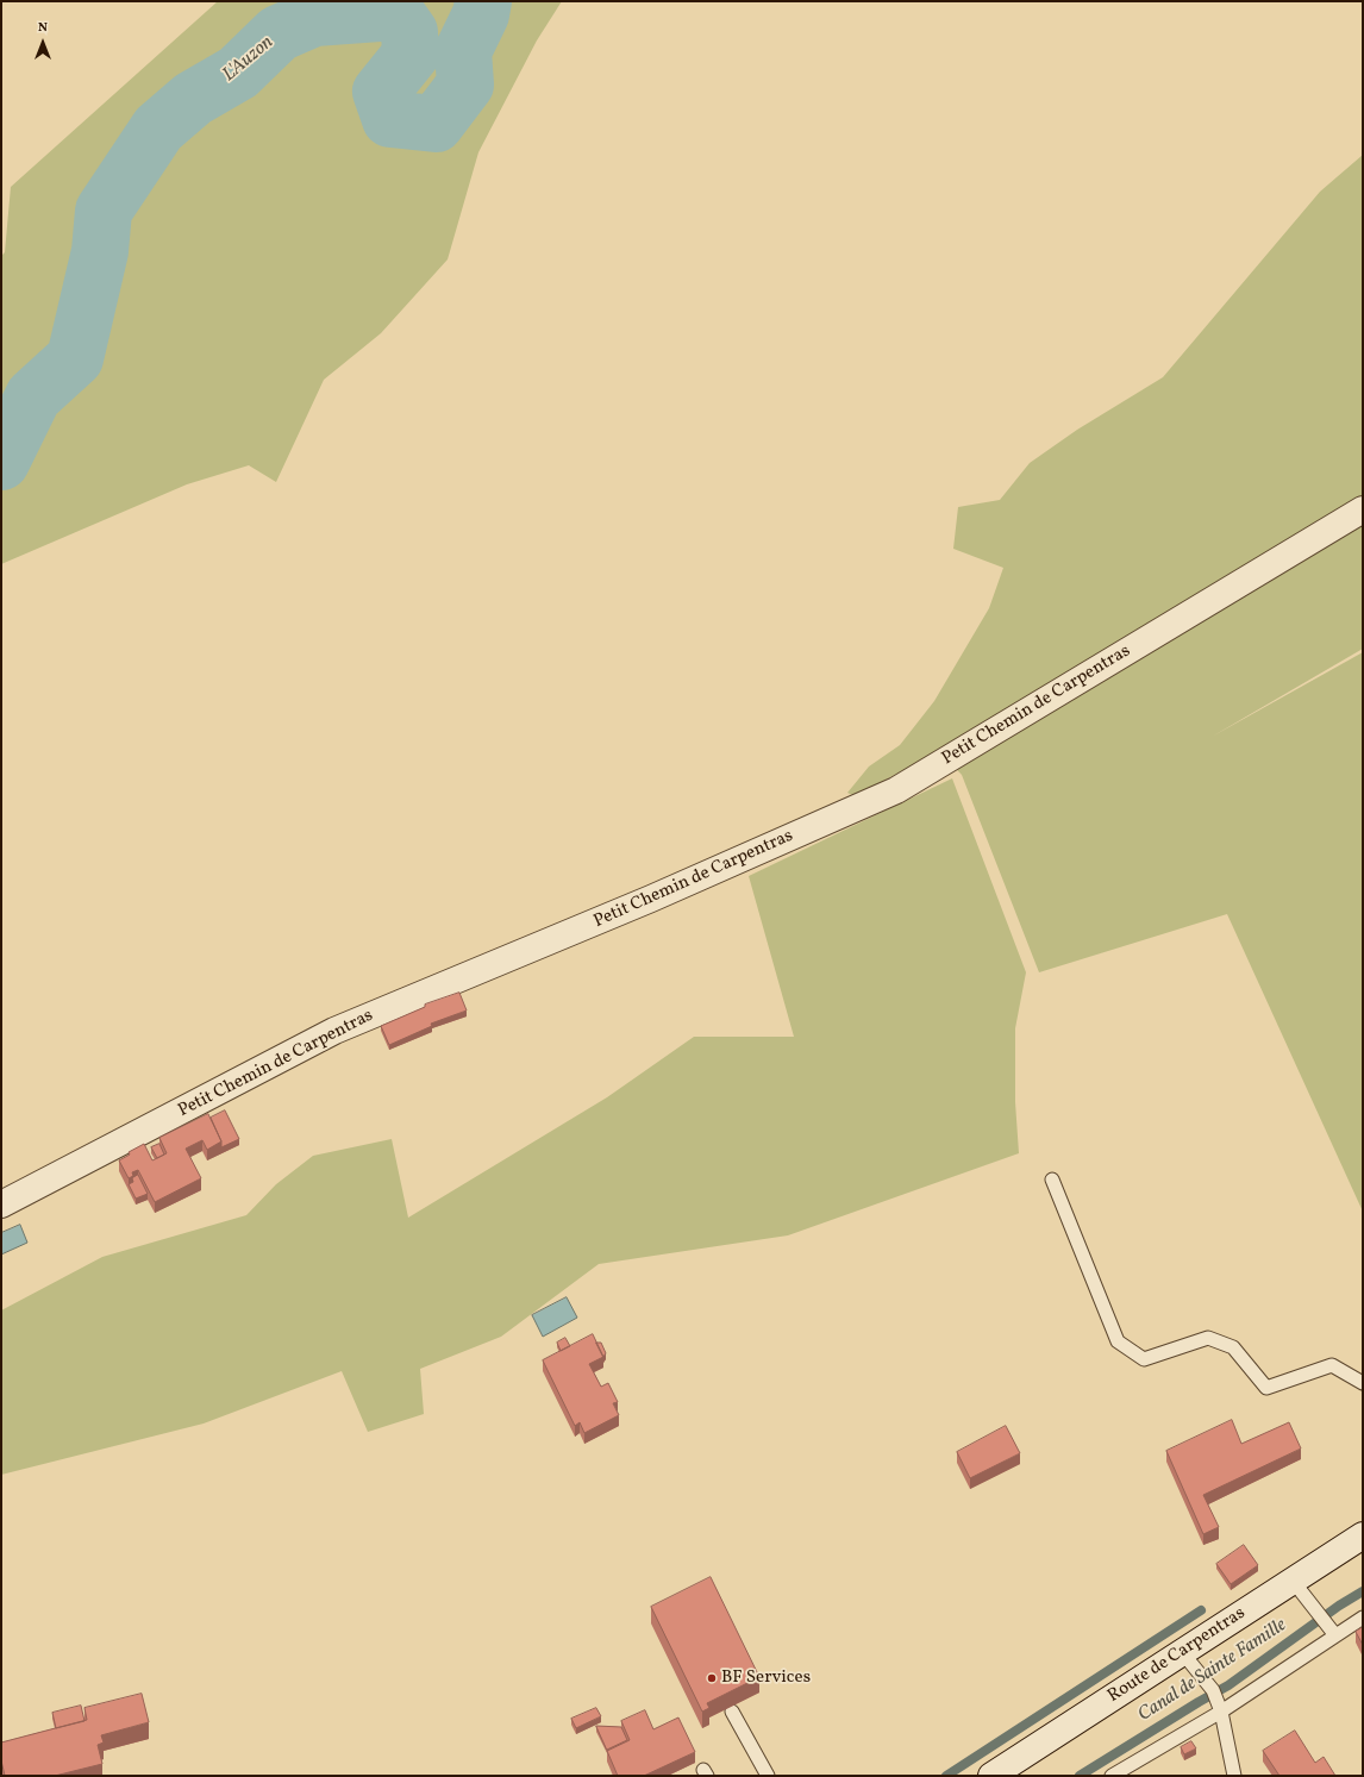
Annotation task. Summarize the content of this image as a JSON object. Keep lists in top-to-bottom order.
{
  "streets": {
    "street": ["Petit Chemin de Carpentras", "Route de Carpentras"]
  },
  "water": ["L'Auzon", "Canal de Sainte Famille"],
  "places": ["BF Services"],
  "north": "top"
}
